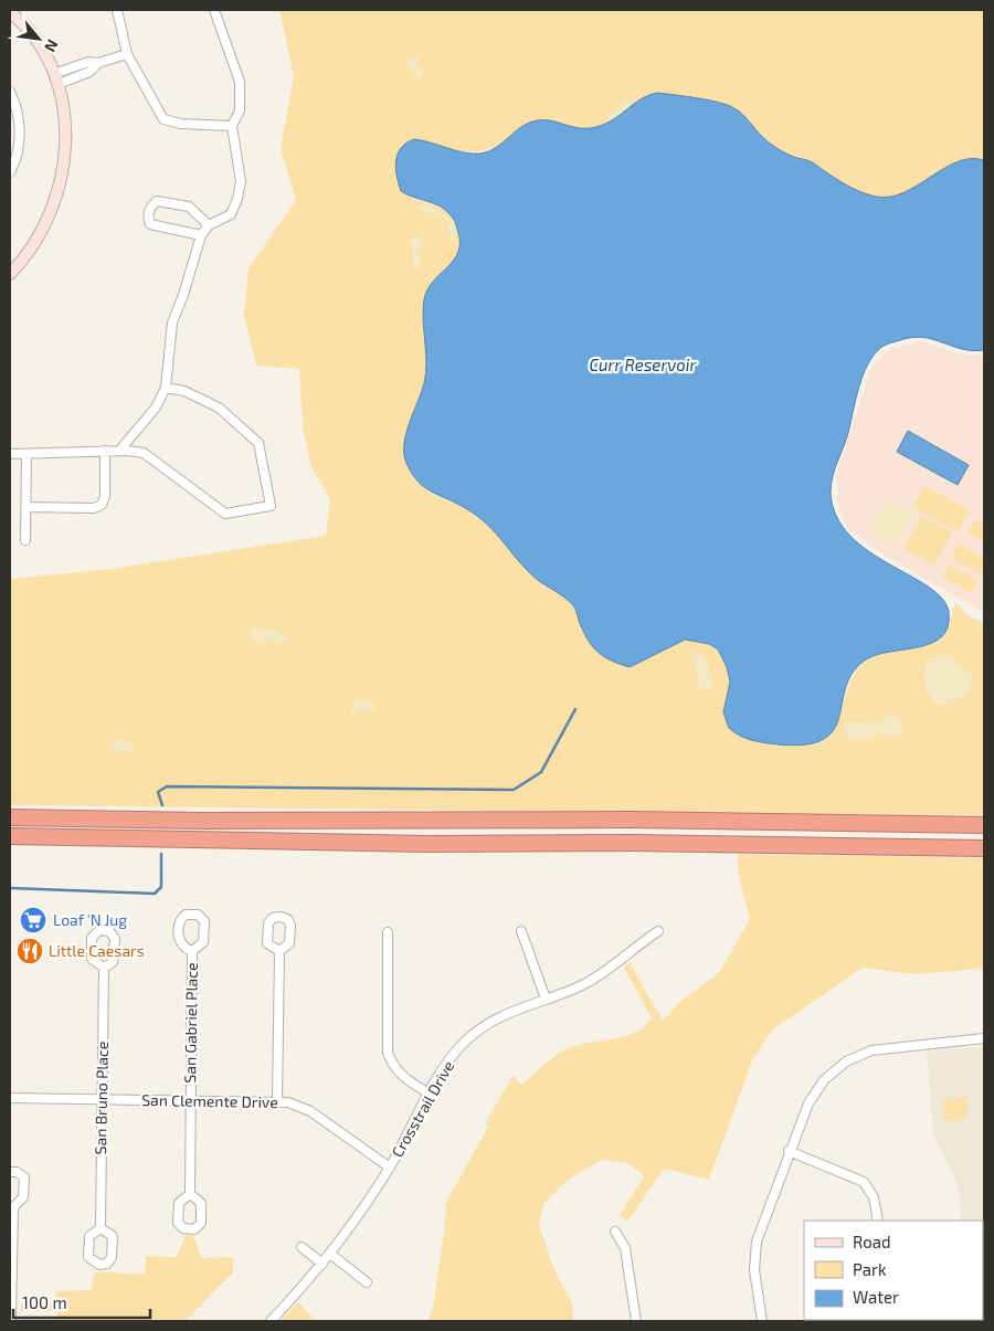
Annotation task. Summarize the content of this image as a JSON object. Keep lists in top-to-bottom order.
{
  "streets": {
    "street": [
      "San Gabriel Place",
      "San Bruno Place",
      "San Clemente Drive",
      "Crosstrail Drive"
    ]
  },
  "crossings": [
    ["San Gabriel Place", "San Clemente Drive"],
    ["San Bruno Place", "San Clemente Drive"],
    ["San Clemente Drive", "Crosstrail Drive"]
  ],
  "water": ["Curr Reservoir"],
  "places": {
    "supermarket": ["Loaf 'N Jug"],
    "restaurant": ["Little Caesars"]
  },
  "legend": ["Road", "Park", "Water"],
  "scale_bar": "100 m",
  "north": "bottom right"
}
